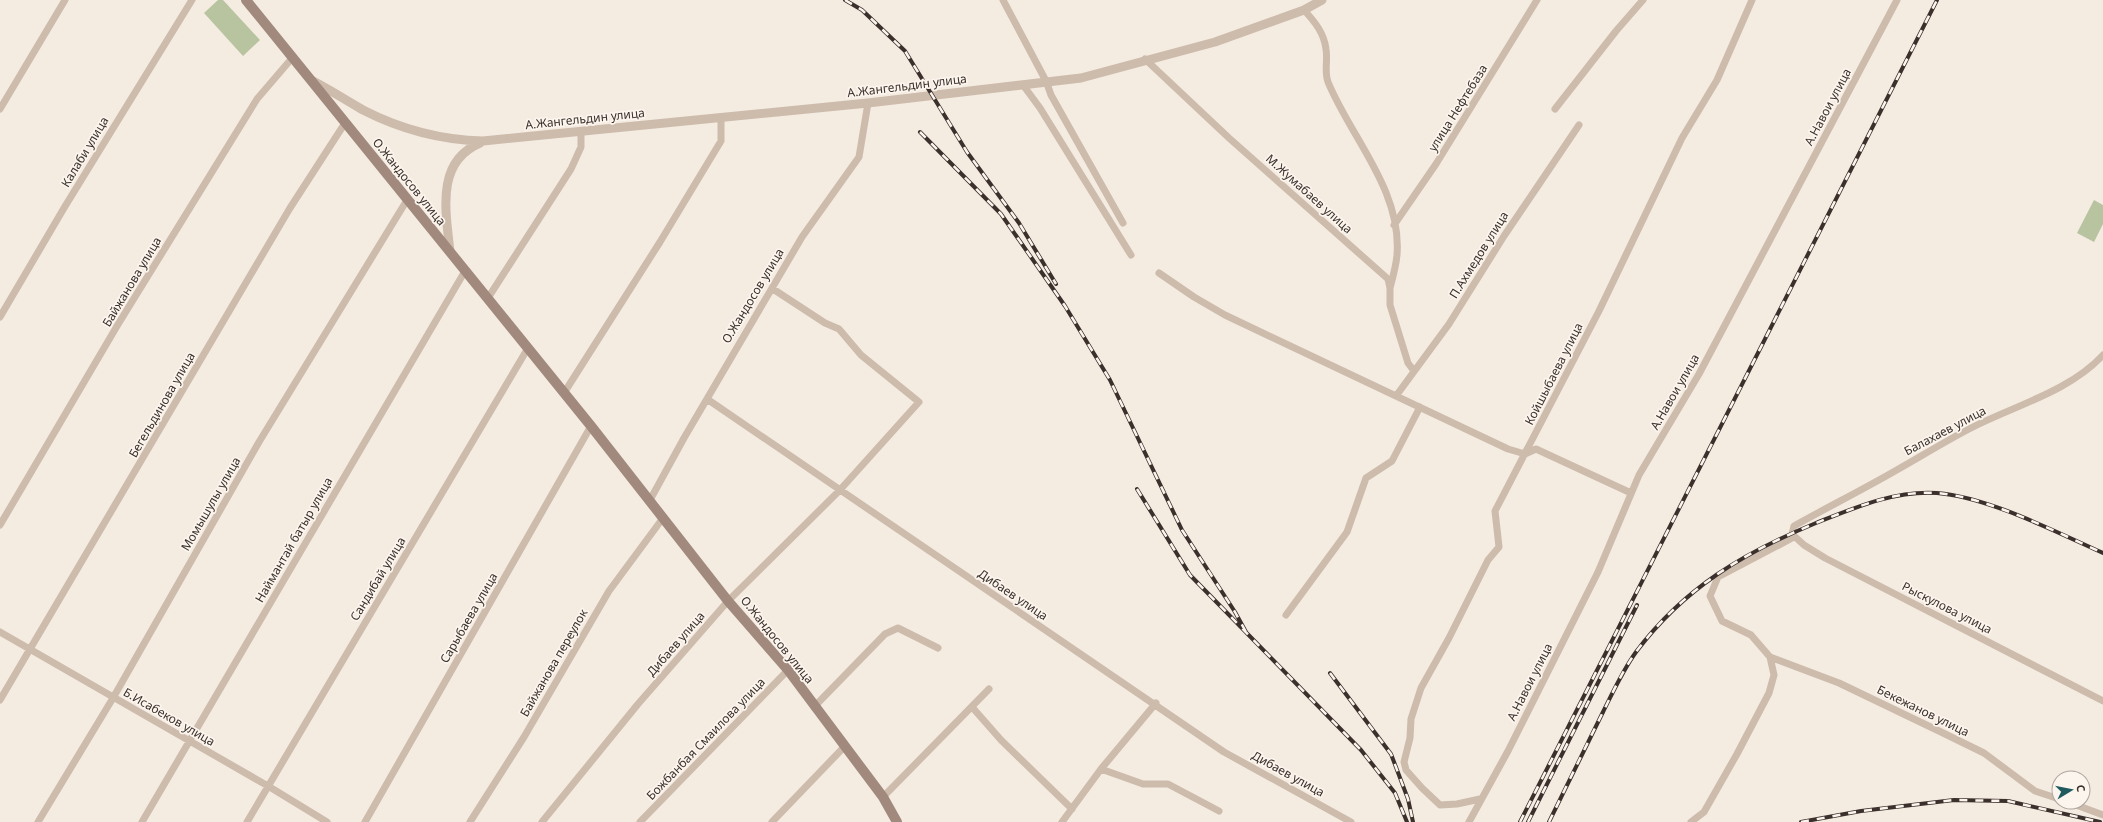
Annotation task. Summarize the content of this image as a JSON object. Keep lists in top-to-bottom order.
{
  "streets": {
    "main road": ["О.Жандосов улица"],
    "street": [
      "А.Жангельдин улица",
      "А.Навои улица",
      "улица Нефтебаза",
      "Калаби улица",
      "М.Жумабаев улица",
      "П.Ахмедов улица",
      "Байжанова улица",
      "Койшыбаева улица",
      "Бегельдинова улица",
      "Балахаев улица",
      "Момышулы улица",
      "Наймантай батыр улица",
      "Сандибай улица",
      "Дибаев улица",
      "Рыскулова улица",
      "Сарыбаева улица",
      "Байжанова переулок",
      "Бекежанов улица",
      "Б.Исабеков улица",
      "Божбанбая Смаилова улица"
    ]
  },
  "crossings": [
    ["А.Жангельдин улица", "О.Жандосов улица"],
    ["А.Жангельдин улица", "М.Жумабаев улица"],
    ["А.Навои улица", "Койшыбаева улица"],
    ["О.Жандосов улица", "Байжанова улица"],
    ["О.Жандосов улица", "Бегельдинова улица"],
    ["О.Жандосов улица", "Момышулы улица"],
    ["О.Жандосов улица", "Наймантай батыр улица"],
    ["О.Жандосов улица", "Сандибай улица"],
    ["О.Жандосов улица", "Дибаев улица"],
    ["О.Жандосов улица", "Сарыбаева улица"],
    ["О.Жандосов улица", "Байжанова переулок"],
    ["О.Жандосов улица", "Божбанбая Смаилова улица"],
    ["М.Жумабаев улица", "П.Ахмедов улица"],
    ["Бегельдинова улица", "Б.Исабеков улица"],
    ["Балахаев улица", "Рыскулова улица"],
    ["Балахаев улица", "Бекежанов улица"],
    ["Момышулы улица", "Б.Исабеков улица"],
    ["Наймантай батыр улица", "Б.Исабеков улица"],
    ["Сандибай улица", "Б.Исабеков улица"],
    ["Рыскулова улица", "Бекежанов улица"]
  ],
  "north": "right"
}
